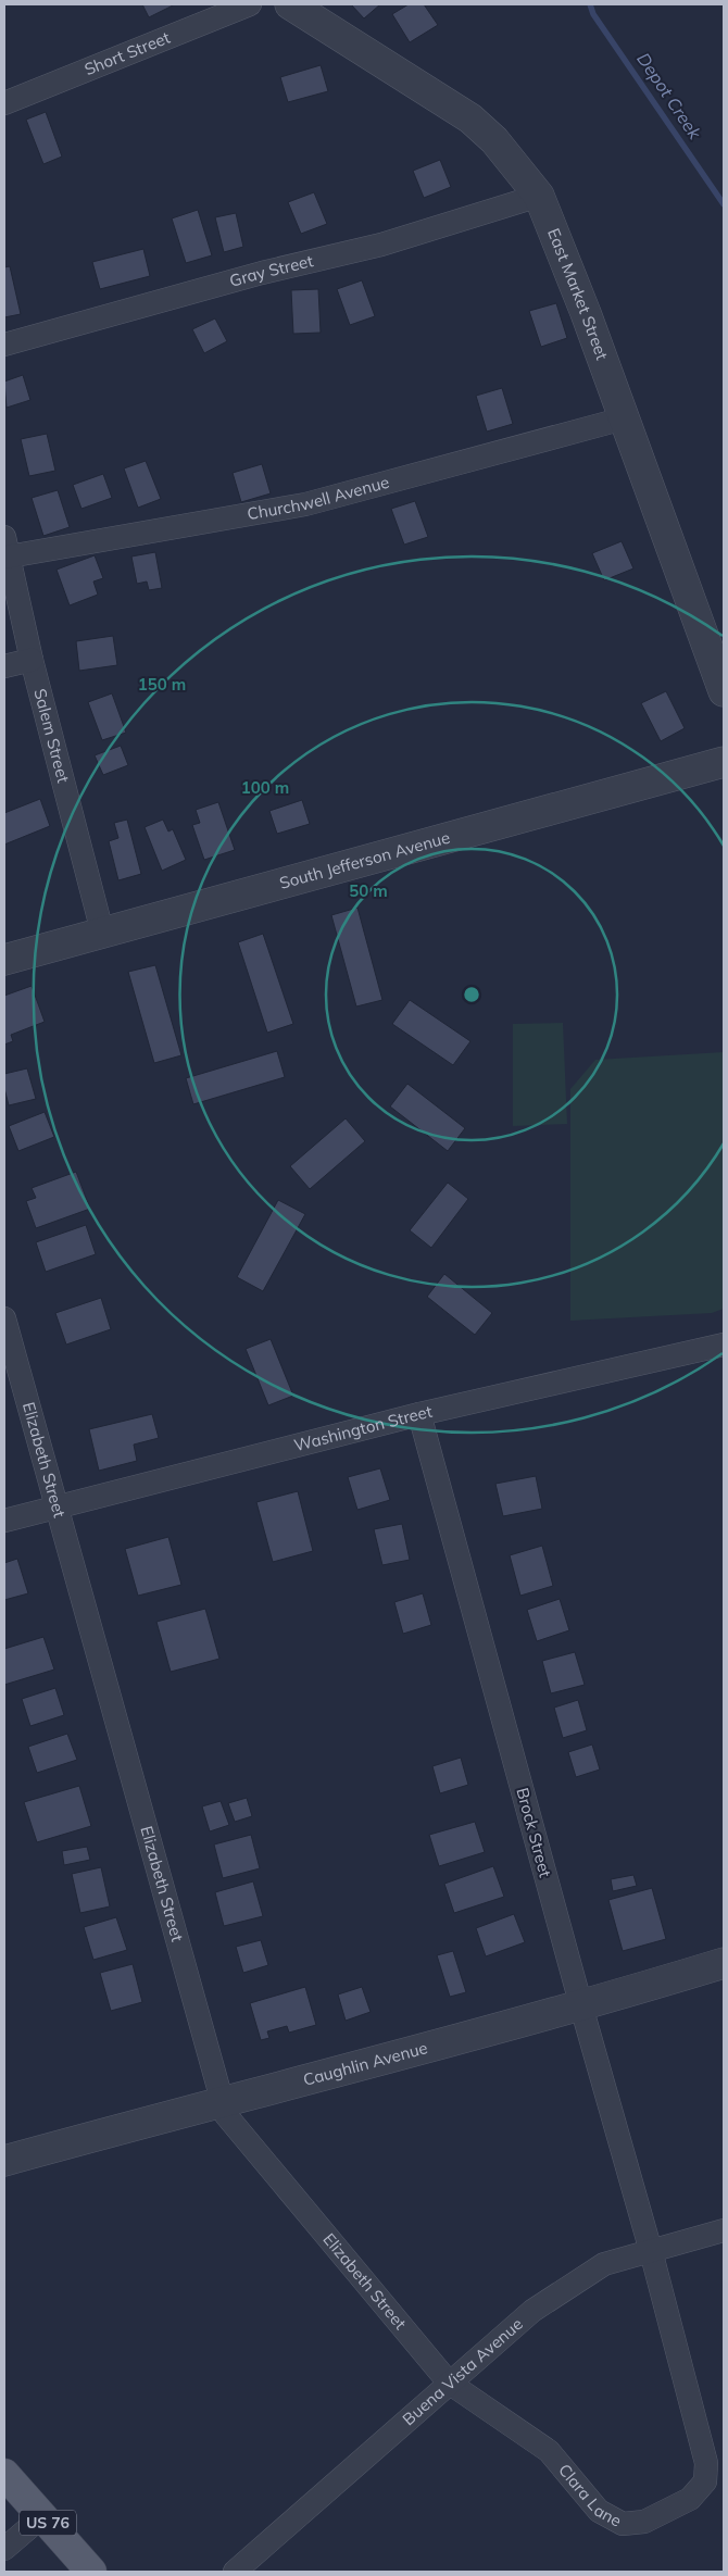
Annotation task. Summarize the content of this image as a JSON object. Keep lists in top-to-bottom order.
{
  "streets": {
    "main road": ["US 76"],
    "street": [
      "Short Street",
      "Gray Street",
      "East Market Street",
      "Churchwell Avenue",
      "Salem Street",
      "South Jefferson Avenue",
      "Washington Street",
      "Elizabeth Street",
      "Brock Street",
      "Caughlin Avenue",
      "Buena Vista Avenue",
      "Clara Lane"
    ]
  },
  "crossings": [
    ["Gray Street", "East Market Street"],
    ["East Market Street", "Churchwell Avenue"],
    ["Churchwell Avenue", "Salem Street"],
    ["Salem Street", "South Jefferson Avenue"],
    ["Washington Street", "Elizabeth Street"],
    ["Washington Street", "Brock Street"],
    ["Elizabeth Street", "Caughlin Avenue"],
    ["Elizabeth Street", "Buena Vista Avenue"],
    ["Elizabeth Street", "Clara Lane"],
    ["Brock Street", "Caughlin Avenue"],
    ["Brock Street", "Buena Vista Avenue"],
    ["Brock Street", "Clara Lane"],
    ["Buena Vista Avenue", "Clara Lane"]
  ],
  "water": ["Depot Creek"],
  "rings": ["150 m", "100 m", "50 m"]
}
